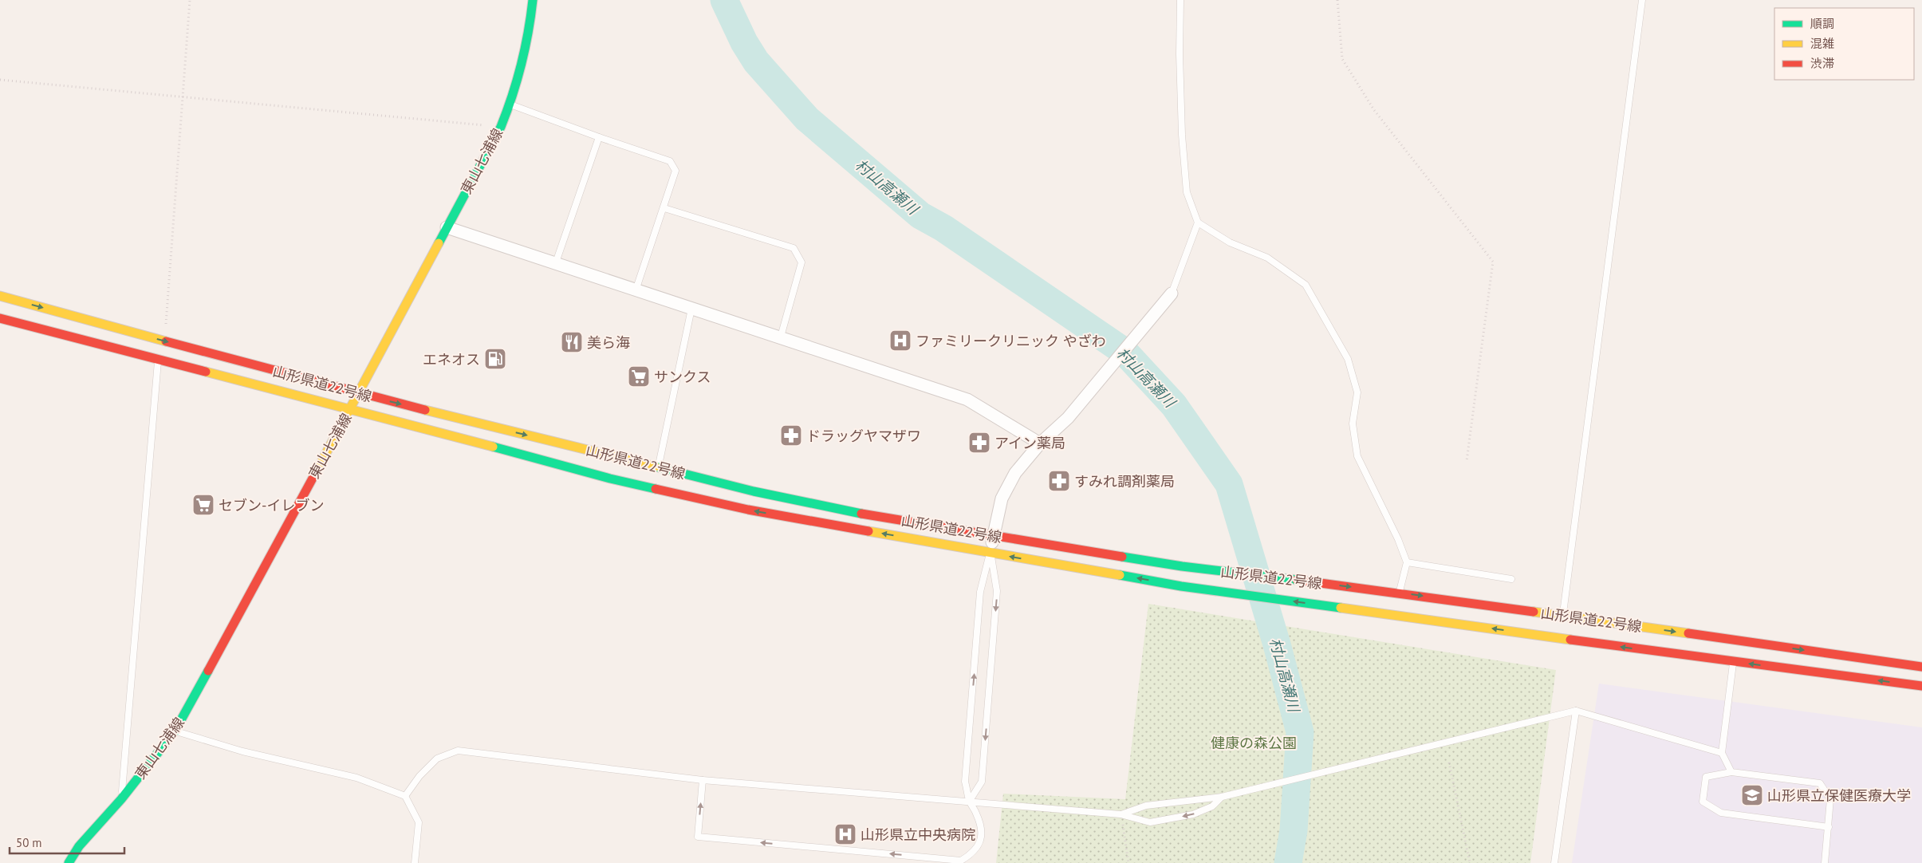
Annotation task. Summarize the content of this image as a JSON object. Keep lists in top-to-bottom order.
{
  "streets": {
    "main road": ["東山七浦線", "山形県道22号線"]
  },
  "crossings": [
    ["東山七浦線", "山形県道22号線"]
  ],
  "water": ["村山高瀬川"],
  "parks": ["健康の森公園"],
  "places": {
    "hospital": ["ファミリークリニック やざわ", "山形県立中央病院"],
    "restaurant": ["美ら海"],
    "fuel station": ["エネオス"],
    "supermarket": ["サンクス", "セブン-イレブン"],
    "pharmacy": ["ドラッグヤマザワ", "アイン薬局", "すみれ調剤薬局"],
    "school or university": ["山形県立保健医療大学"]
  },
  "legend": ["順調", "混雑", "渋滞"],
  "scale_bar": "50 m"
}
